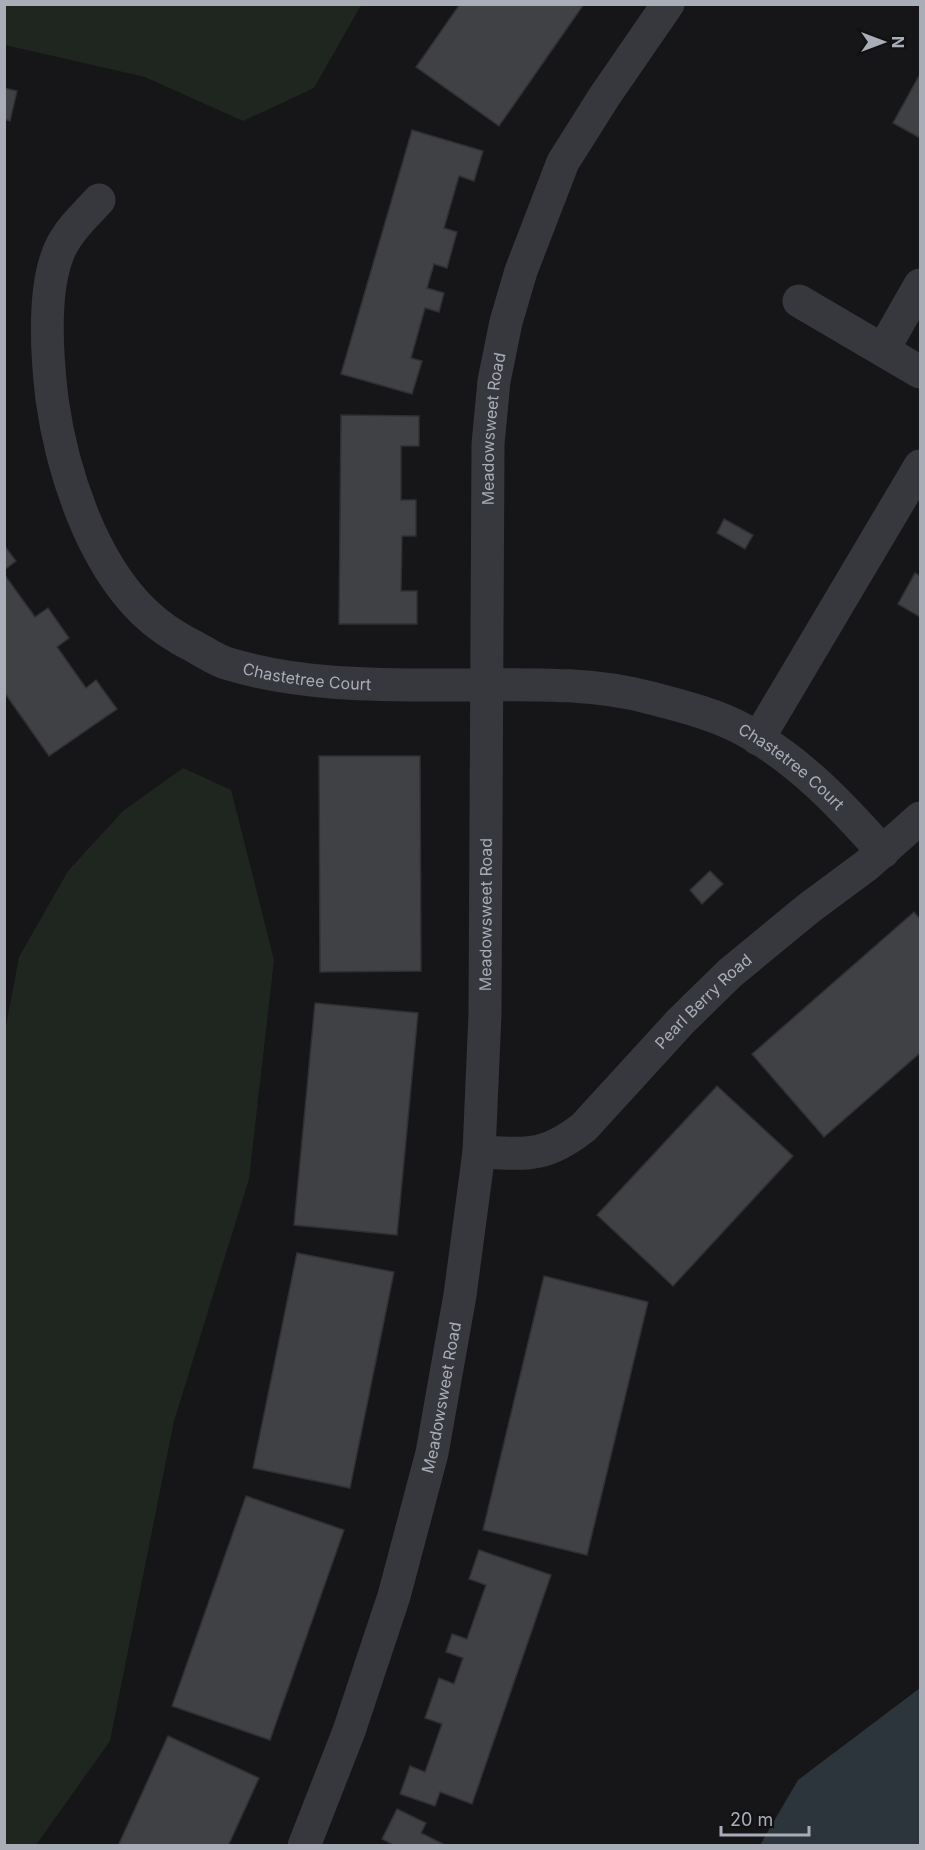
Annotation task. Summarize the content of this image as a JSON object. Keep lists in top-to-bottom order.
{
  "streets": {
    "street": ["Meadowsweet Road", "Chastetree Court", "Pearl Berry Road"]
  },
  "crossings": [
    ["Meadowsweet Road", "Chastetree Court"],
    ["Meadowsweet Road", "Pearl Berry Road"],
    ["Chastetree Court", "Pearl Berry Road"]
  ],
  "scale_bar": "20 m",
  "north": "right"
}
